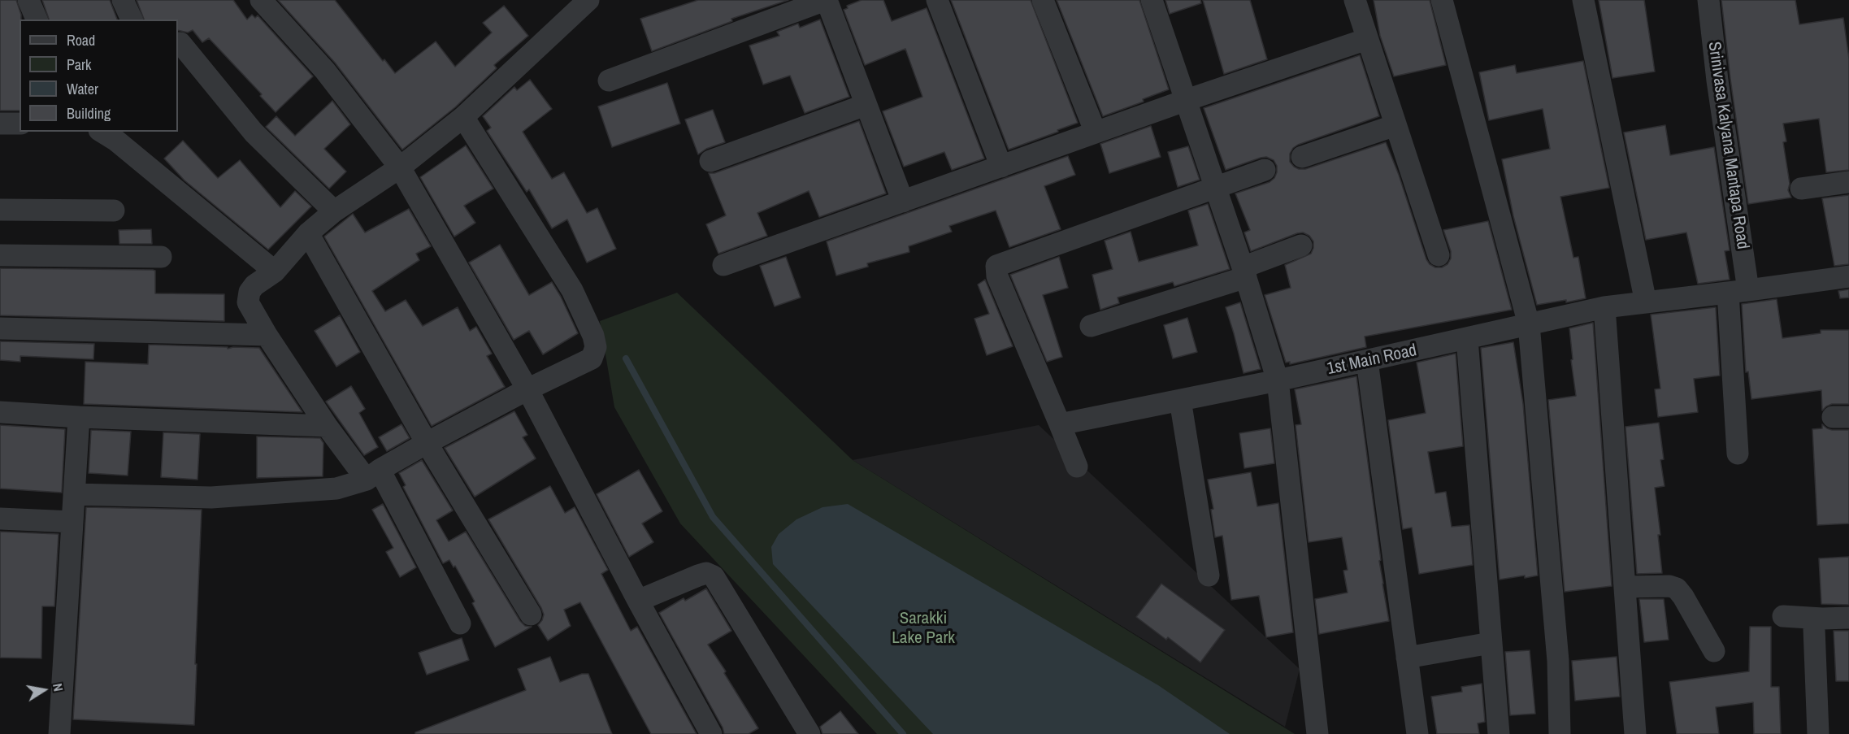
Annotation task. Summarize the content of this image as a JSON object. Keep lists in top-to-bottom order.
{
  "streets": {
    "street": ["Srinivasa Kalyana Mantapa Road", "1st Main Road"]
  },
  "crossings": [
    ["Srinivasa Kalyana Mantapa Road", "1st Main Road"]
  ],
  "parks": ["Sarakki Lake Park"],
  "legend": [
    "Road",
    "Park",
    "Water",
    "Building"
  ],
  "north": "right"
}
